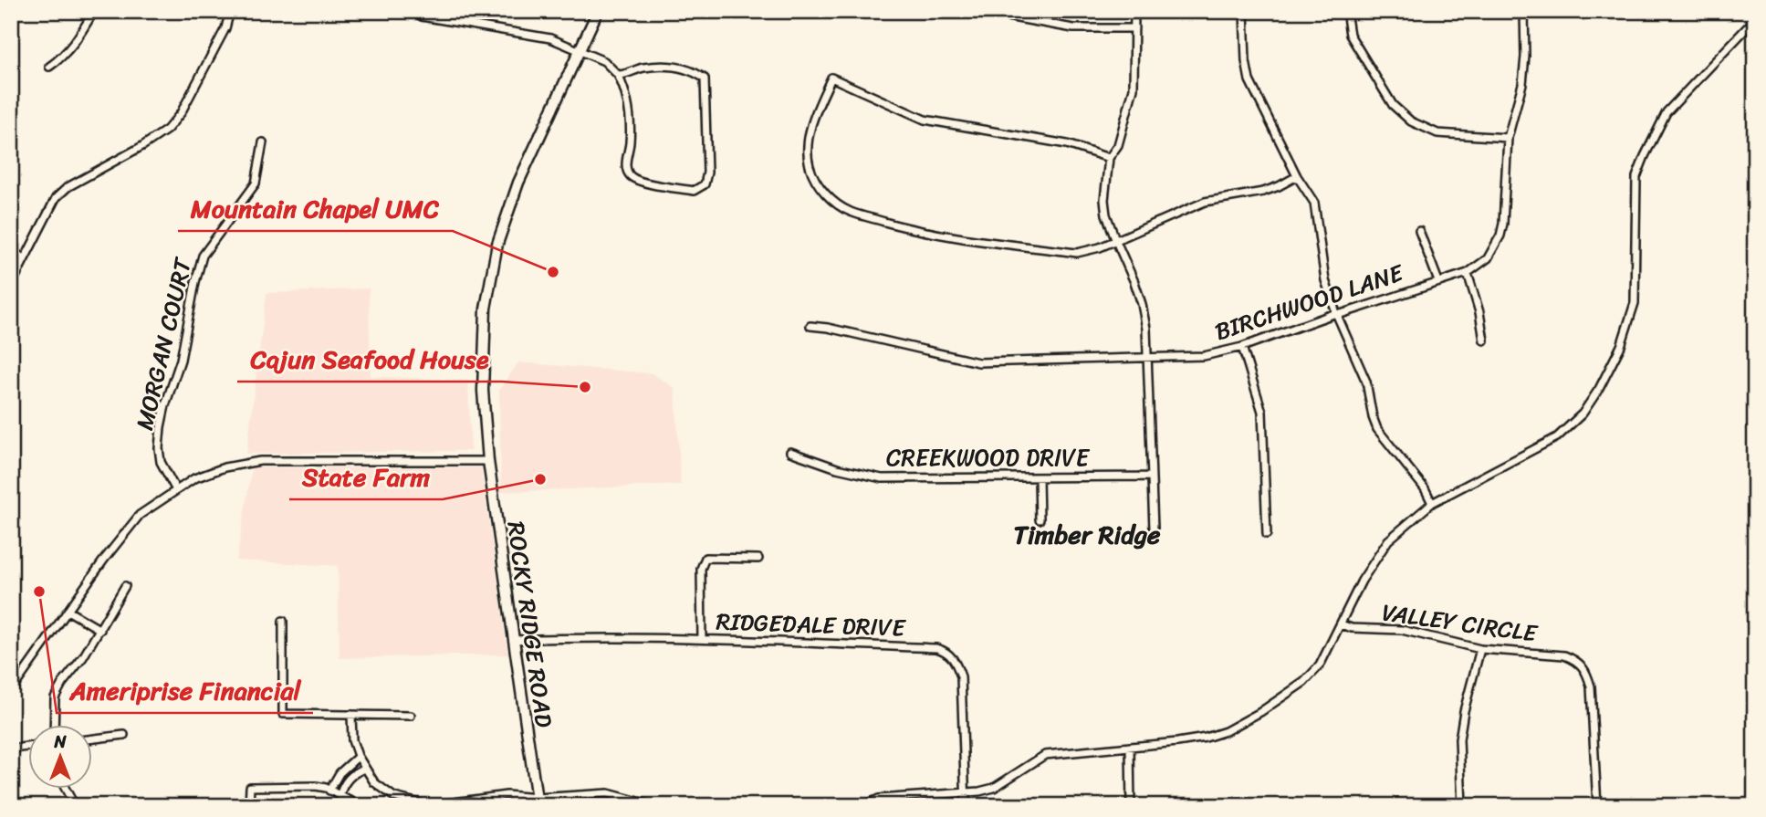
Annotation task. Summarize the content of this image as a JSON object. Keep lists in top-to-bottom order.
{
  "streets": {
    "main road": ["ROCKY RIDGE ROAD"],
    "street": [
      "BIRCHWOOD LANE",
      "MORGAN COURT",
      "CREEKWOOD DRIVE",
      "VALLEY CIRCLE",
      "RIDGEDALE DRIVE"
    ]
  },
  "crossings": [
    ["ROCKY RIDGE ROAD", "RIDGEDALE DRIVE"]
  ],
  "districts": ["Timber Ridge"],
  "places": [
    "Mountain Chapel UMC",
    "Cajun Seafood House",
    "State Farm",
    "Ameriprise Financial"
  ],
  "north": "top"
}
